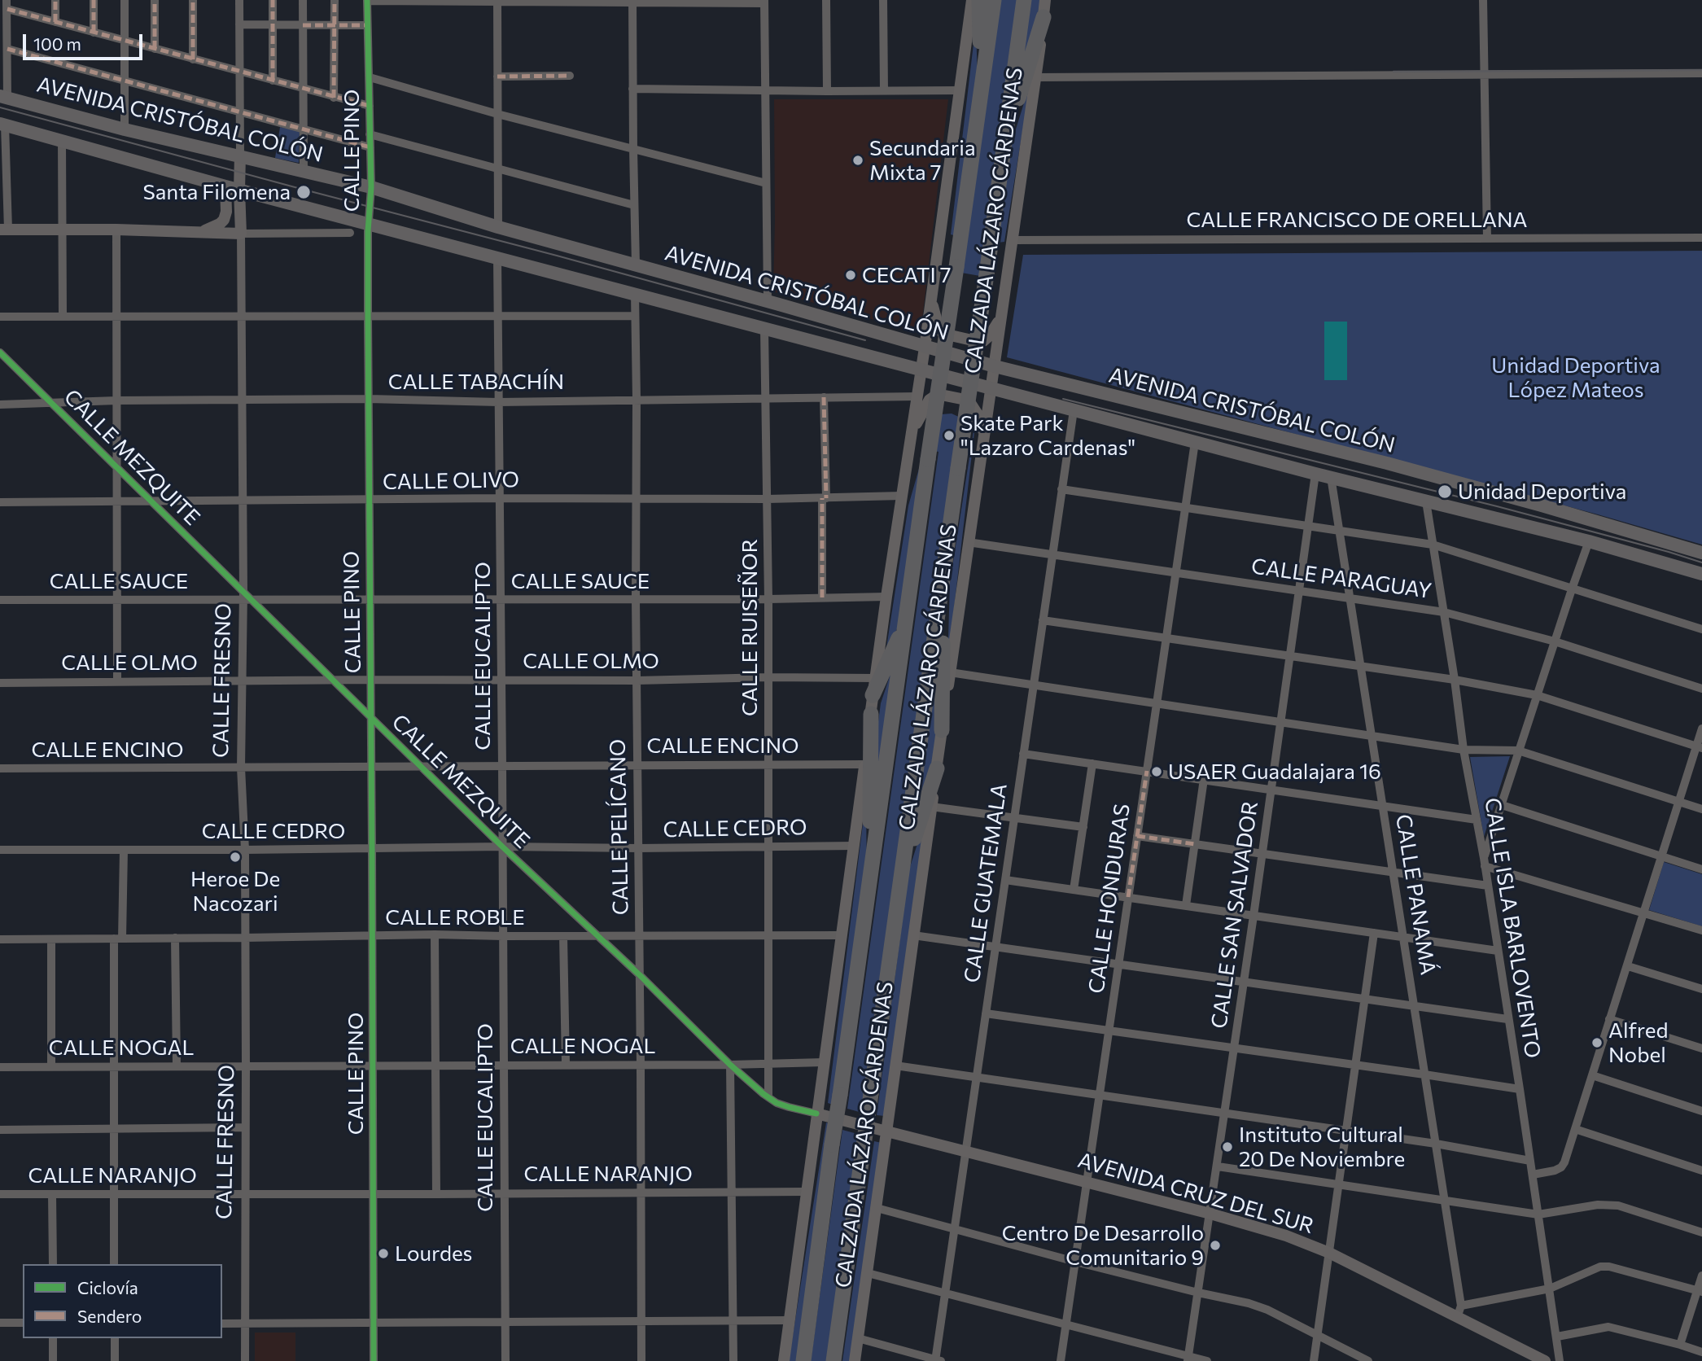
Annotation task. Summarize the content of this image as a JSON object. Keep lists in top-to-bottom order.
{
  "streets": {
    "highway": ["CALZADA LÁZARO CÁRDENAS"],
    "main road": ["AVENIDA CRISTÓBAL COLÓN", "CALLE FRESNO", "AVENIDA CRUZ DEL SUR"],
    "street": [
      "CALLE PINO",
      "CALLE FRANCISCO DE ORELLANA",
      "CALLE TABACHÍN",
      "CALLE MEZQUITE",
      "CALLE OLIVO",
      "CALLE PARAGUAY",
      "CALLE SAUCE",
      "CALLE RUISEÑOR",
      "CALLE EUCALIPTO",
      "CALLE OLMO",
      "CALLE ENCINO",
      "CALLE PELÍCANO",
      "CALLE CEDRO",
      "CALLE GUATEMALA",
      "CALLE PANAMÁ",
      "CALLE HONDURAS",
      "CALLE SAN SALVADOR",
      "CALLE ROBLE",
      "CALLE ISLA BARLOVENTO",
      "CALLE NOGAL",
      "CALLE NARANJO"
    ]
  },
  "crossings": [
    ["AVENIDA CRISTÓBAL COLÓN", "CALLE PINO"],
    ["AVENIDA CRISTÓBAL COLÓN", "CALZADA LÁZARO CÁRDENAS"],
    ["AVENIDA CRISTÓBAL COLÓN", "CALLE RUISEÑOR"],
    ["AVENIDA CRISTÓBAL COLÓN", "CALLE EUCALIPTO"],
    ["AVENIDA CRISTÓBAL COLÓN", "CALLE FRESNO"],
    ["AVENIDA CRISTÓBAL COLÓN", "CALLE PELÍCANO"],
    ["AVENIDA CRISTÓBAL COLÓN", "CALLE GUATEMALA"],
    ["AVENIDA CRISTÓBAL COLÓN", "CALLE PANAMÁ"],
    ["AVENIDA CRISTÓBAL COLÓN", "CALLE HONDURAS"],
    ["AVENIDA CRISTÓBAL COLÓN", "CALLE SAN SALVADOR"],
    ["AVENIDA CRISTÓBAL COLÓN", "CALLE ISLA BARLOVENTO"],
    ["CALLE PINO", "CALLE TABACHÍN"],
    ["CALLE PINO", "CALLE MEZQUITE"],
    ["CALLE PINO", "CALLE OLIVO"],
    ["CALLE PINO", "CALLE SAUCE"],
    ["CALLE PINO", "CALLE OLMO"],
    ["CALLE PINO", "CALLE ENCINO"],
    ["CALLE PINO", "CALLE CEDRO"],
    ["CALLE PINO", "CALLE ROBLE"],
    ["CALLE PINO", "CALLE NOGAL"],
    ["CALLE PINO", "CALLE NARANJO"],
    ["CALLE FRANCISCO DE ORELLANA", "CALZADA LÁZARO CÁRDENAS"],
    ["CALZADA LÁZARO CÁRDENAS", "CALLE PARAGUAY"],
    ["CALZADA LÁZARO CÁRDENAS", "AVENIDA CRUZ DEL SUR"],
    ["CALLE TABACHÍN", "CALLE MEZQUITE"],
    ["CALLE TABACHÍN", "CALLE RUISEÑOR"],
    ["CALLE TABACHÍN", "CALLE EUCALIPTO"],
    ["CALLE TABACHÍN", "CALLE FRESNO"],
    ["CALLE TABACHÍN", "CALLE PELÍCANO"],
    ["CALLE MEZQUITE", "CALLE OLIVO"],
    ["CALLE MEZQUITE", "CALLE SAUCE"],
    ["CALLE MEZQUITE", "CALLE RUISEÑOR"],
    ["CALLE MEZQUITE", "CALLE EUCALIPTO"],
    ["CALLE MEZQUITE", "CALLE OLMO"],
    ["CALLE MEZQUITE", "CALLE FRESNO"],
    ["CALLE MEZQUITE", "CALLE ENCINO"],
    ["CALLE MEZQUITE", "CALLE PELÍCANO"],
    ["CALLE MEZQUITE", "CALLE CEDRO"],
    ["CALLE MEZQUITE", "CALLE ROBLE"],
    ["CALLE MEZQUITE", "CALLE NOGAL"],
    ["CALLE MEZQUITE", "AVENIDA CRUZ DEL SUR"],
    ["CALLE OLIVO", "CALLE RUISEÑOR"],
    ["CALLE OLIVO", "CALLE EUCALIPTO"],
    ["CALLE OLIVO", "CALLE FRESNO"],
    ["CALLE OLIVO", "CALLE PELÍCANO"],
    ["CALLE PARAGUAY", "CALLE GUATEMALA"],
    ["CALLE PARAGUAY", "CALLE PANAMÁ"],
    ["CALLE PARAGUAY", "CALLE HONDURAS"],
    ["CALLE PARAGUAY", "CALLE SAN SALVADOR"],
    ["CALLE PARAGUAY", "CALLE ISLA BARLOVENTO"],
    ["CALLE SAUCE", "CALLE RUISEÑOR"],
    ["CALLE SAUCE", "CALLE EUCALIPTO"],
    ["CALLE SAUCE", "CALLE FRESNO"],
    ["CALLE SAUCE", "CALLE PELÍCANO"],
    ["CALLE RUISEÑOR", "CALLE OLMO"],
    ["CALLE RUISEÑOR", "CALLE ENCINO"],
    ["CALLE RUISEÑOR", "CALLE CEDRO"],
    ["CALLE RUISEÑOR", "CALLE ROBLE"],
    ["CALLE RUISEÑOR", "CALLE NOGAL"],
    ["CALLE EUCALIPTO", "CALLE OLMO"],
    ["CALLE EUCALIPTO", "CALLE ENCINO"],
    ["CALLE EUCALIPTO", "CALLE CEDRO"],
    ["CALLE EUCALIPTO", "CALLE ROBLE"],
    ["CALLE EUCALIPTO", "CALLE NOGAL"],
    ["CALLE EUCALIPTO", "CALLE NARANJO"],
    ["CALLE OLMO", "CALLE FRESNO"],
    ["CALLE OLMO", "CALLE PELÍCANO"],
    ["CALLE FRESNO", "CALLE ENCINO"],
    ["CALLE FRESNO", "CALLE CEDRO"],
    ["CALLE FRESNO", "CALLE ROBLE"],
    ["CALLE FRESNO", "CALLE NOGAL"],
    ["CALLE FRESNO", "CALLE NARANJO"],
    ["CALLE ENCINO", "CALLE PELÍCANO"],
    ["CALLE PELÍCANO", "CALLE CEDRO"],
    ["CALLE PELÍCANO", "CALLE ROBLE"],
    ["CALLE PELÍCANO", "CALLE NOGAL"],
    ["CALLE PELÍCANO", "CALLE NARANJO"],
    ["CALLE GUATEMALA", "AVENIDA CRUZ DEL SUR"],
    ["CALLE PANAMÁ", "AVENIDA CRUZ DEL SUR"],
    ["CALLE HONDURAS", "AVENIDA CRUZ DEL SUR"],
    ["CALLE SAN SALVADOR", "AVENIDA CRUZ DEL SUR"]
  ],
  "parks": ["Unidad Deportiva López Mateos"],
  "places": [
    "Secundaria Mixta 7",
    "Santa Filomena",
    "CECATI 7",
    "Skate Park \"Lazaro Cardenas\"",
    "Unidad Deportiva",
    "USAER Guadalajara 16",
    "Heroe De Nacozari",
    "Alfred Nobel",
    "Instituto Cultural 20 De Noviembre",
    "Centro De Desarrollo Comunitario 9",
    "Lourdes"
  ],
  "legend": ["Ciclovía", "Sendero"],
  "scale_bar": "100 m"
}
